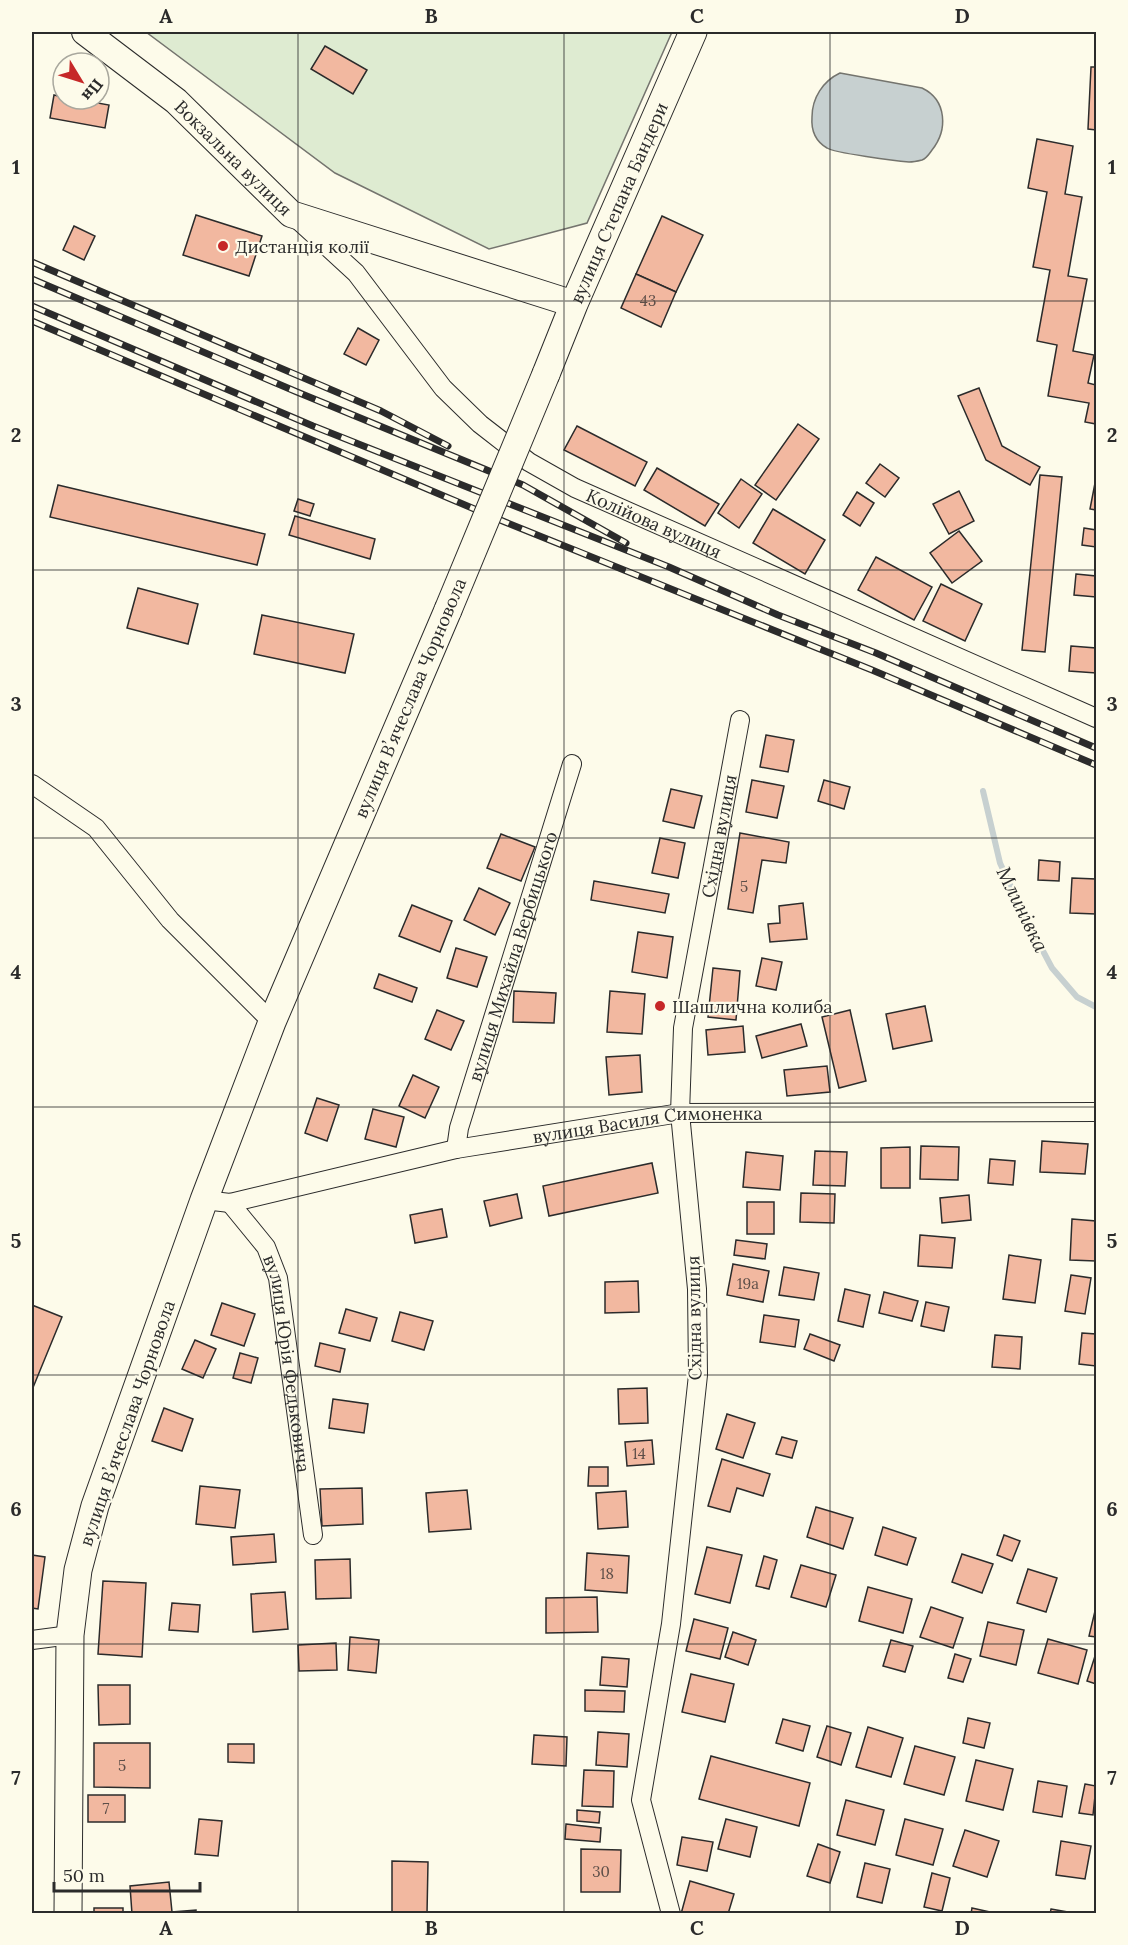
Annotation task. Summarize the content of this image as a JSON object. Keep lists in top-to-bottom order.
{
  "streets": {
    "main road": ["Вокзальна вулиця", "вулиця Степана Бандери", "вулиця Вʼячеслава Чорновола"],
    "street": [
      "Колійова вулиця",
      "Східна вулиця",
      "вулиця Михайла Вербицького",
      "вулиця Василя Симоненка",
      "вулиця Юрія Федьковича"
    ]
  },
  "crossings": [
    ["Вокзальна вулиця", "вулиця Степана Бандери"],
    ["Вокзальна вулиця", "Колійова вулиця"],
    ["вулиця Степана Бандери", "вулиця Вʼячеслава Чорновола"],
    ["вулиця Вʼячеслава Чорновола", "вулиця Василя Симоненка"],
    ["вулиця Вʼячеслава Чорновола", "вулиця Юрія Федьковича"],
    ["Східна вулиця", "вулиця Василя Симоненка"],
    ["вулиця Михайла Вербицького", "вулиця Василя Симоненка"],
    ["вулиця Василя Симоненка", "вулиця Юрія Федьковича"]
  ],
  "water": ["Млинівка"],
  "places": ["Дистанція колії", "Шашлична колиба"],
  "house_numbers": [
    "43",
    "5",
    "19а",
    "14",
    "18",
    "5",
    "7",
    "30"
  ],
  "scale_bar": "50 m",
  "north": "bottom right",
  "grid": {
    "columns": [
      "A",
      "B",
      "C",
      "D"
    ],
    "rows": [
      "1",
      "2",
      "3",
      "4",
      "5",
      "6",
      "7"
    ]
  }
}
